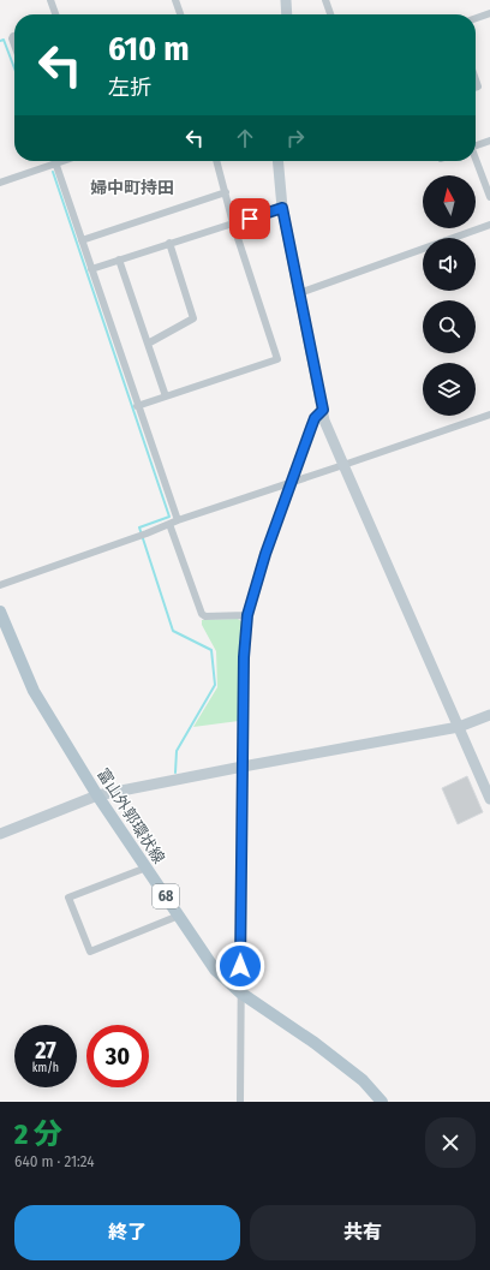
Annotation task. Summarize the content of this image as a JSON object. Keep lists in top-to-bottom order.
{
  "streets": {
    "main road": ["富山外郭環状線", "68"]
  },
  "districts": ["婦中町持田"],
  "north": "top",
  "page": {
    "turn": ["610 m", "左折"],
    "speed": "27 km/h",
    "limit": "30",
    "heading": ["2 分", "640 m · 21:24"],
    "buttons": ["終了", "共有"]
  }
}
